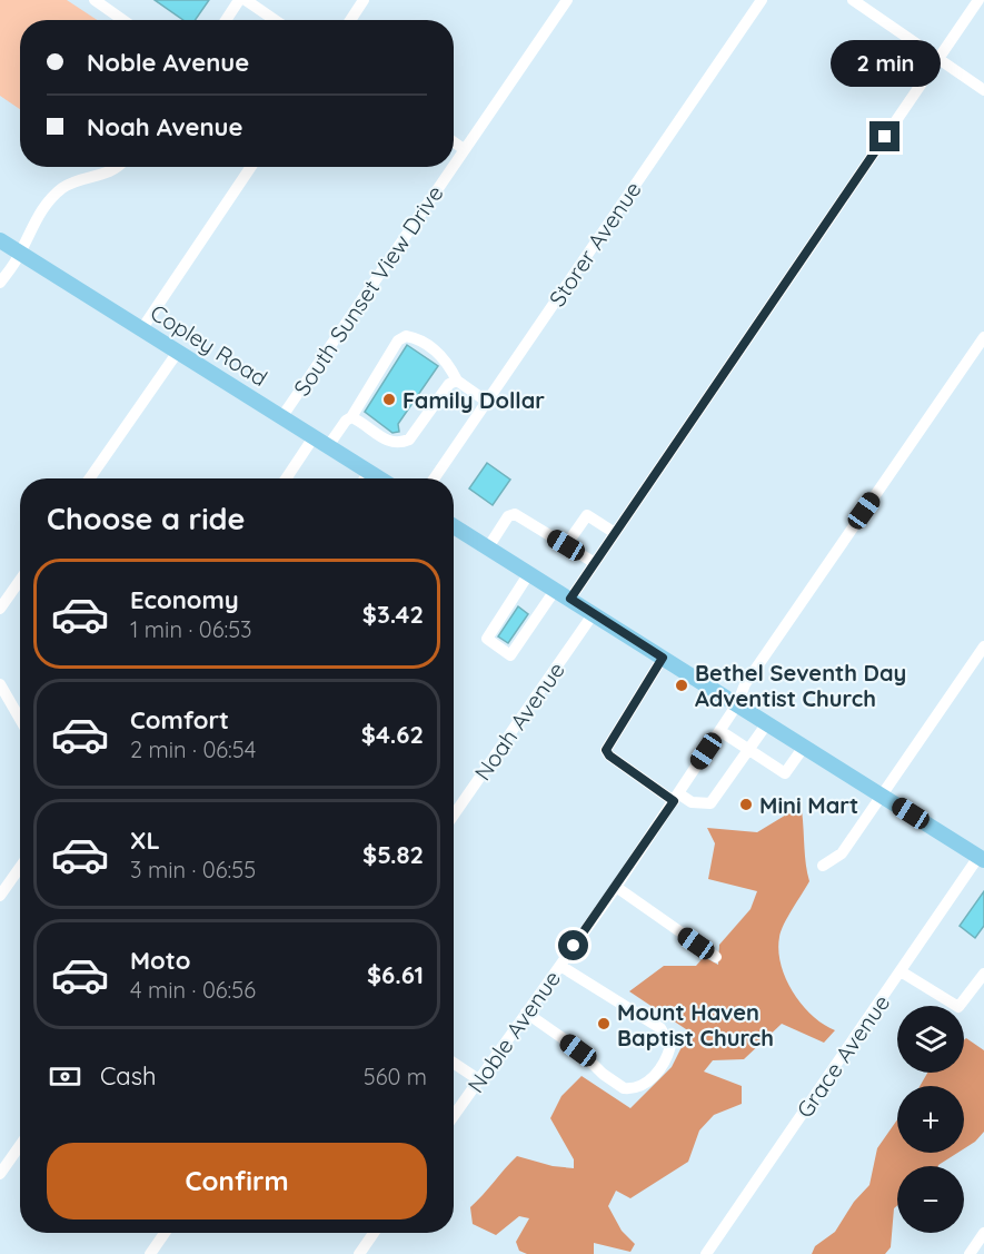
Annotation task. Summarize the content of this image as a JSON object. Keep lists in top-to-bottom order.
{
  "streets": {
    "main road": ["Copley Road"],
    "street": [
      "Storer Avenue",
      "South Sunset View Drive",
      "Noah Avenue",
      "Noble Avenue",
      "Grace Avenue"
    ]
  },
  "crossings": [
    ["South Sunset View Drive", "Copley Road"]
  ],
  "places": [
    "Family Dollar",
    "Bethel Seventh Day Adventist Church",
    "Mini Mart",
    "Mount Haven Baptist Church"
  ],
  "page": {
    "banner": ["Noble Avenue", "Noah Avenue"],
    "bubble": "2 min",
    "heading": "Choose a ride",
    "list": [
      {
        "name": "Economy",
        "note": "1 min · 06:53",
        "value": "$3.42"
      },
      {
        "name": "Comfort",
        "note": "2 min · 06:54",
        "value": "$4.62"
      },
      {
        "name": "XL",
        "note": "3 min · 06:55",
        "value": "$5.82"
      },
      {
        "name": "Moto",
        "note": "4 min · 06:56",
        "value": "$6.61"
      }
    ],
    "map_buttons": ["+", "−"],
    "pay": ["Cash", "560 m"],
    "buttons": "Confirm"
  }
}
